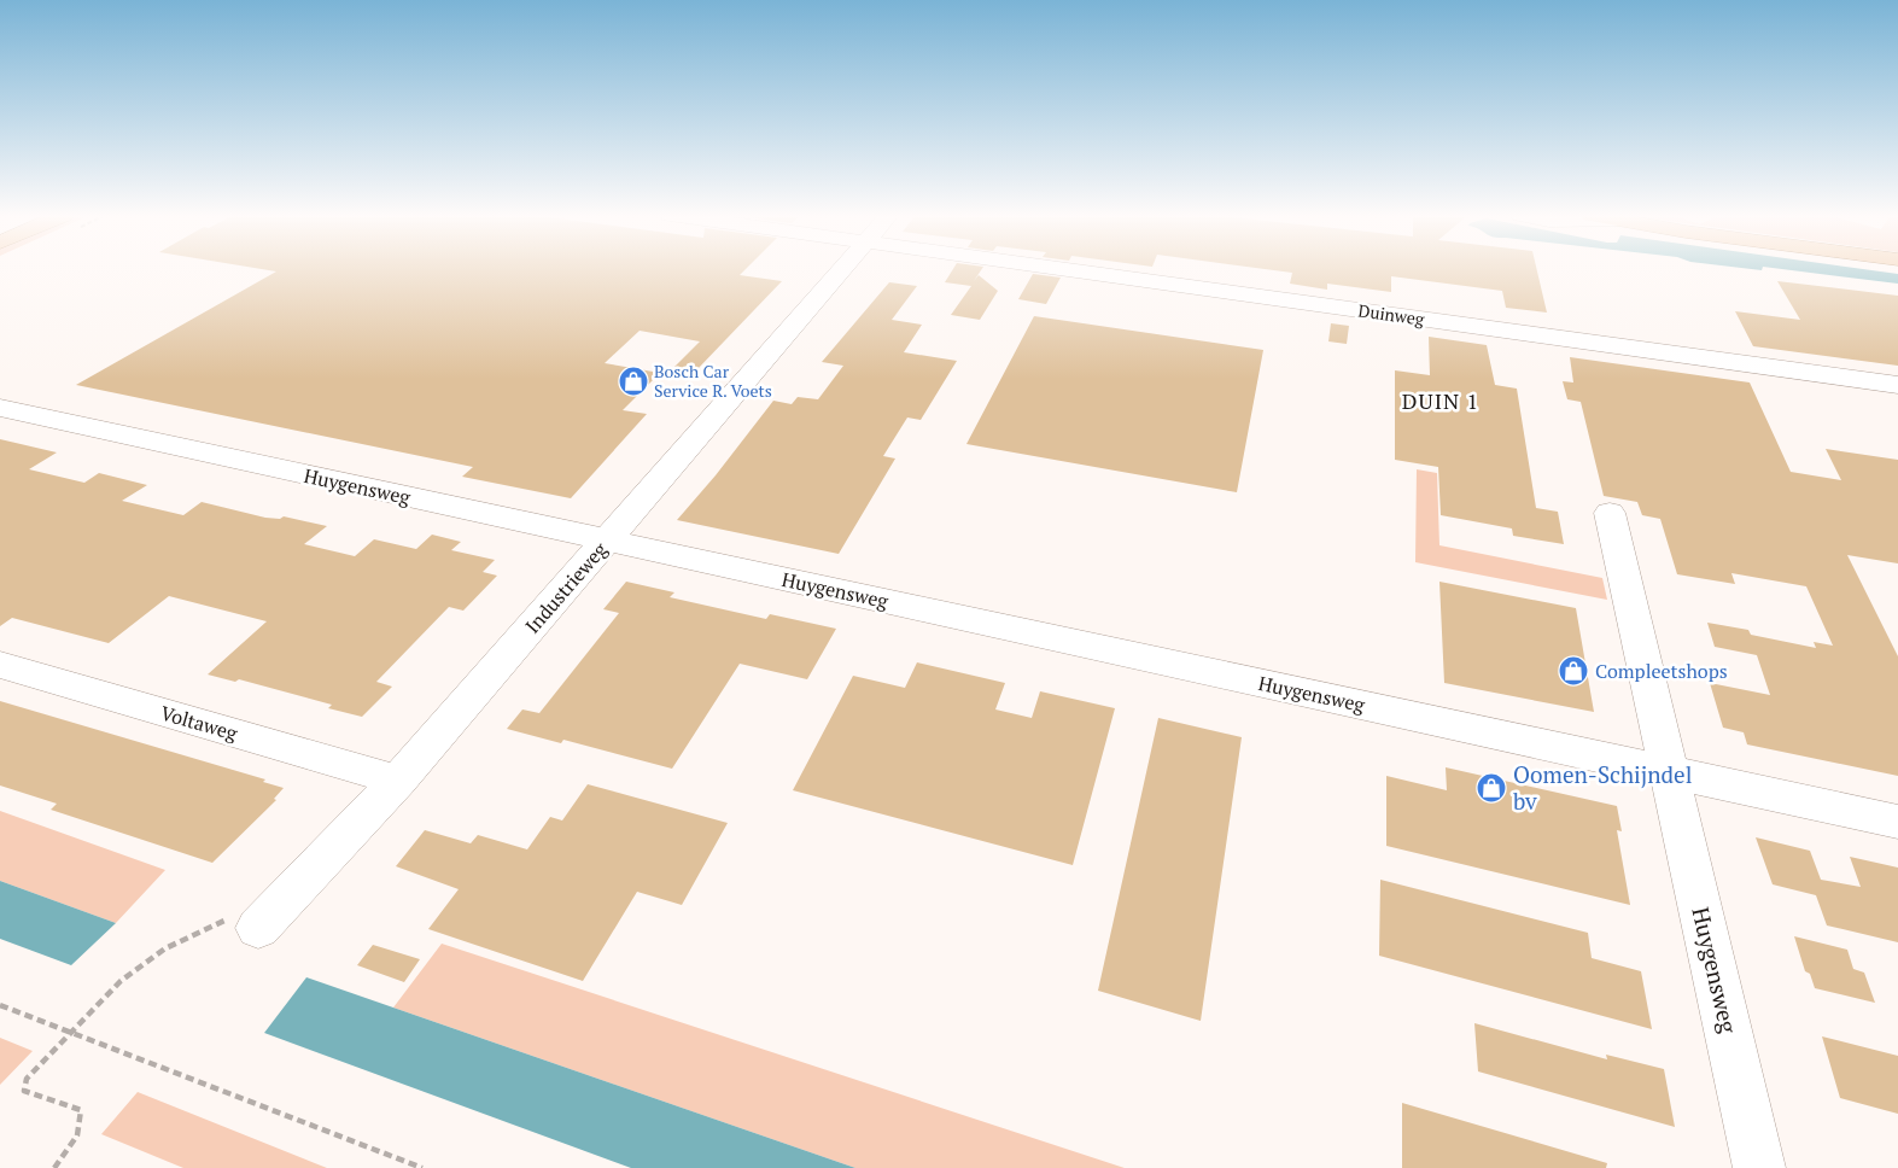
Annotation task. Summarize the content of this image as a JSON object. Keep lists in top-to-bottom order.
{
  "streets": {
    "street": [
      "Duinweg",
      "Huygensweg",
      "Industrieweg",
      "Voltaweg"
    ]
  },
  "crossings": [
    ["Huygensweg", "Industrieweg"],
    ["Industrieweg", "Voltaweg"]
  ],
  "districts": ["DUIN 1"],
  "places": {
    "shop": ["Bosch Car Service R. Voets", "Compleetshops", "Oomen-Schijndel bv"]
  }
}
